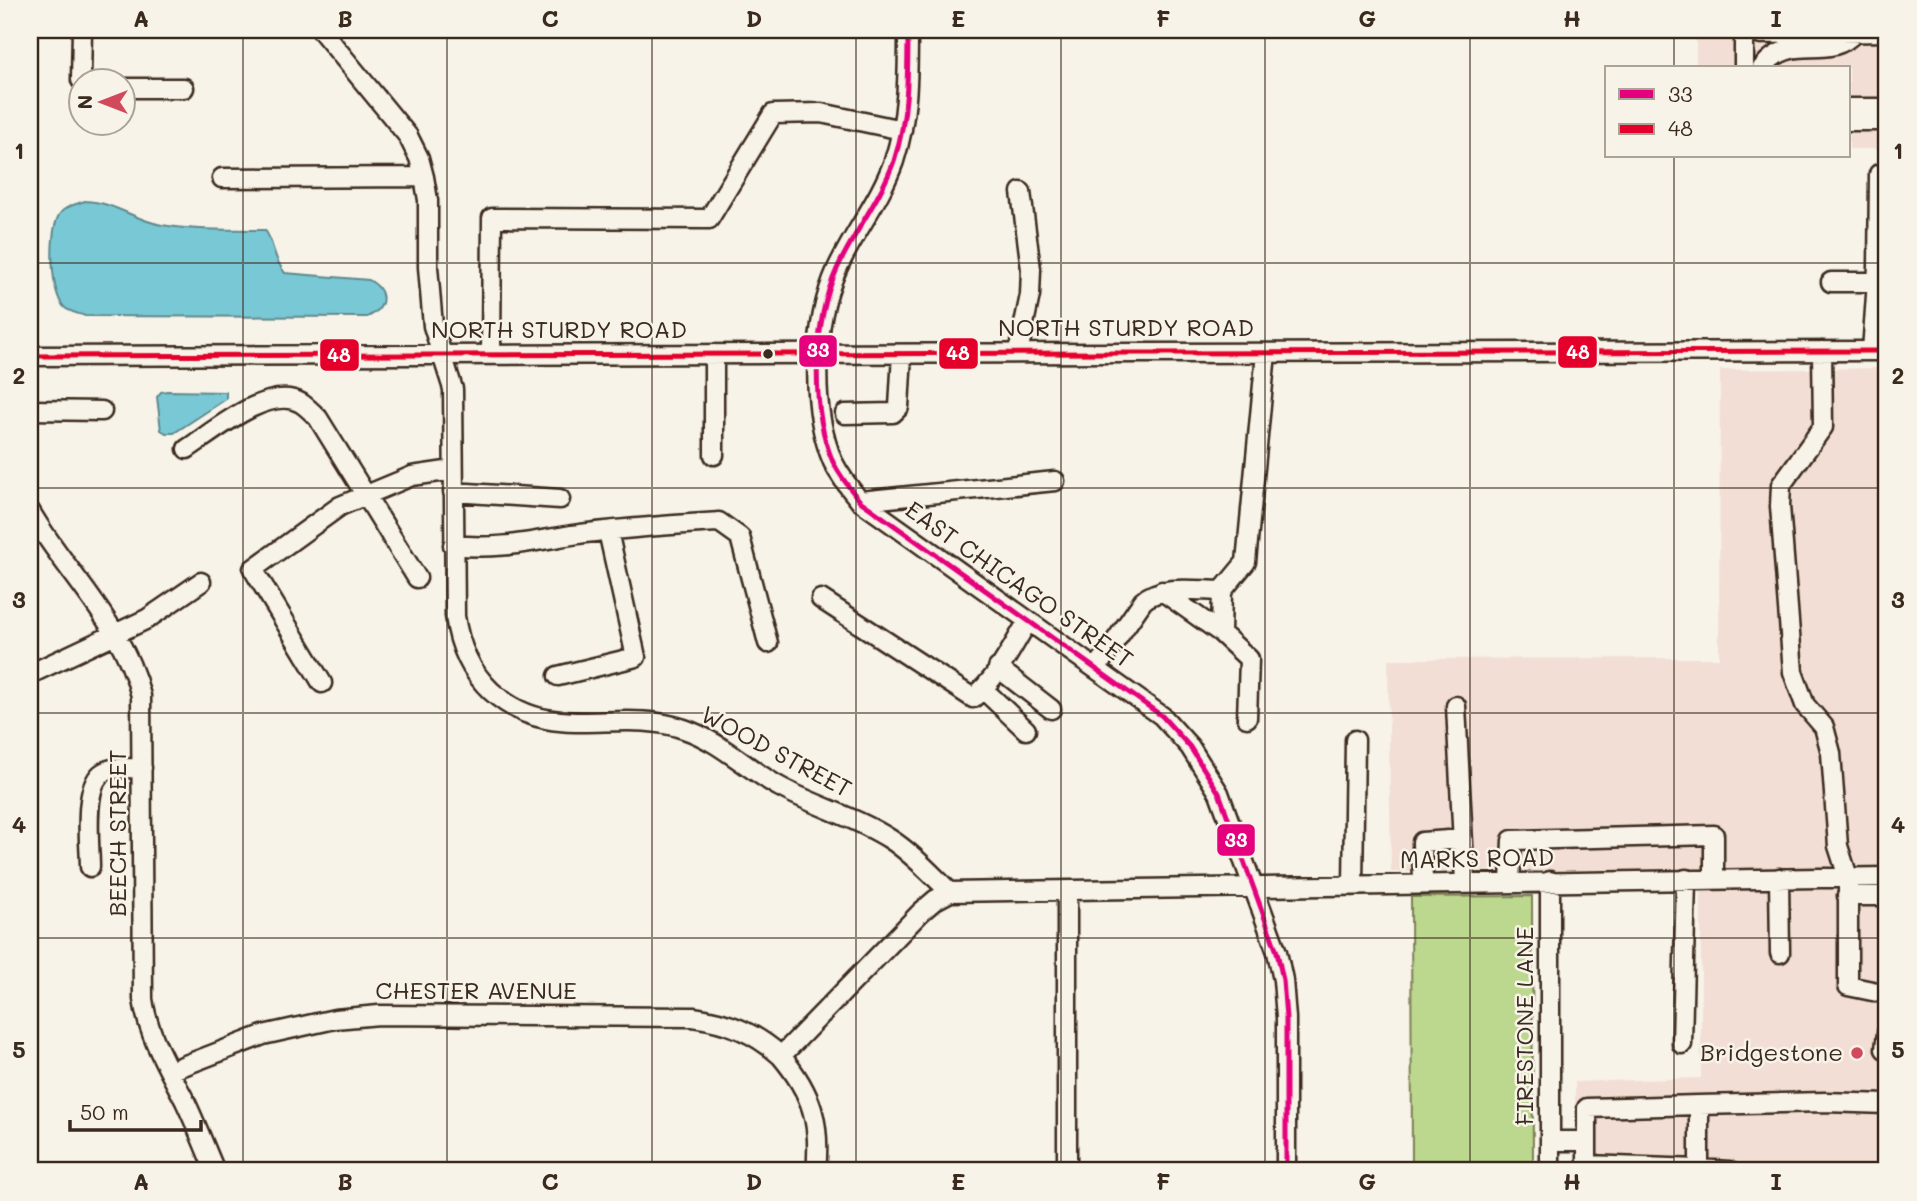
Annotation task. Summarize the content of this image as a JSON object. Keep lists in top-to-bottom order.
{
  "streets": {
    "street": [
      "NORTH STURDY ROAD",
      "EAST CHICAGO STREET",
      "WOOD STREET",
      "BEECH STREET",
      "MARKS ROAD",
      "CHESTER AVENUE",
      "FIRESTONE LANE"
    ]
  },
  "crossings": [
    ["NORTH STURDY ROAD", "EAST CHICAGO STREET"],
    ["NORTH STURDY ROAD", "WOOD STREET"],
    ["EAST CHICAGO STREET", "MARKS ROAD"],
    ["WOOD STREET", "MARKS ROAD"],
    ["BEECH STREET", "CHESTER AVENUE"],
    ["MARKS ROAD", "FIRESTONE LANE"]
  ],
  "places": ["Bridgestone"],
  "lines": ["transit line 33", "transit line 48"],
  "legend": ["33", "48"],
  "scale_bar": "50 m",
  "north": "left",
  "grid": {
    "columns": [
      "A",
      "B",
      "C",
      "D",
      "E",
      "F",
      "G",
      "H",
      "I"
    ],
    "rows": [
      "1",
      "2",
      "3",
      "4",
      "5"
    ]
  }
}
